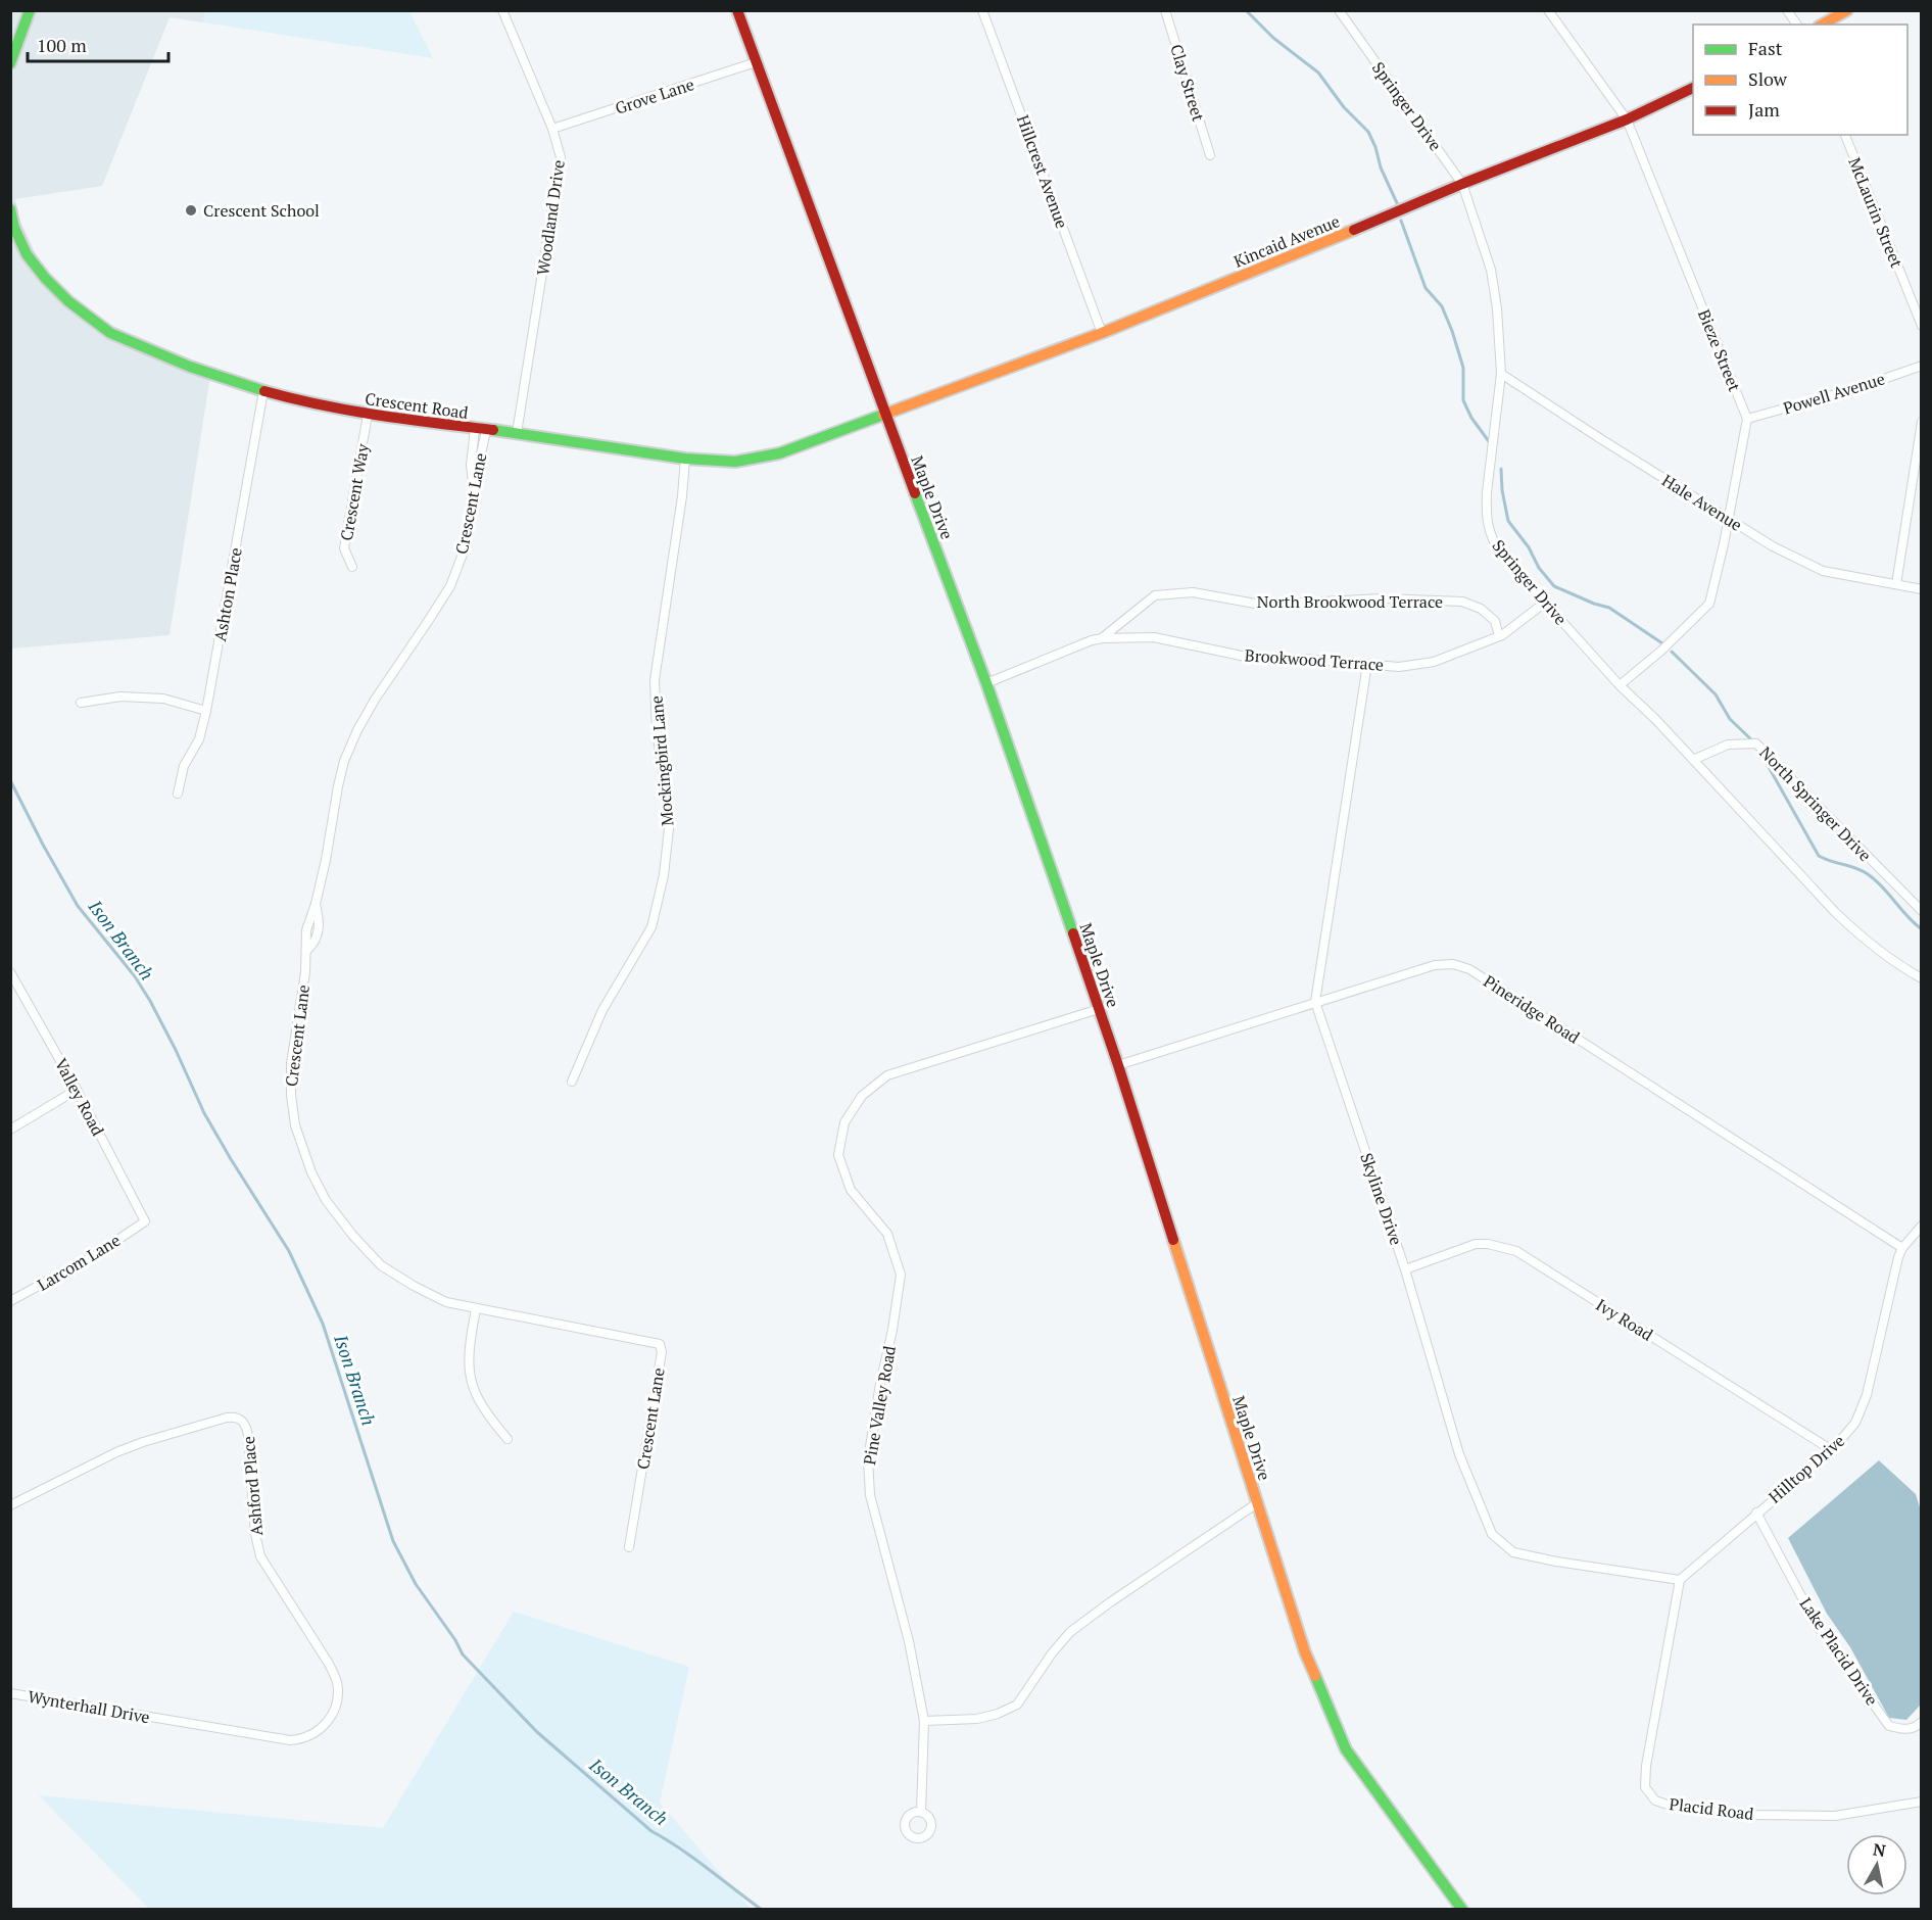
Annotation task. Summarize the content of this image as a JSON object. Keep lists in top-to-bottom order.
{
  "streets": {
    "street": [
      "Clay Street",
      "Grove Lane",
      "Springer Drive",
      "Hillcrest Avenue",
      "McLaurin Street",
      "Woodland Drive",
      "Kincaid Avenue",
      "Bieze Street",
      "Powell Avenue",
      "Crescent Road",
      "Crescent Way",
      "Maple Drive",
      "Hale Avenue",
      "Crescent Lane",
      "Ashton Place",
      "North Brookwood Terrace",
      "Brookwood Terrace",
      "Mockingbird Lane",
      "North Springer Drive",
      "Pineridge Road",
      "Valley Road",
      "Skyline Drive",
      "Larcom Lane",
      "Ivy Road",
      "Pine Valley Road",
      "Hilltop Drive",
      "Ashford Place",
      "Lake Placid Drive",
      "Wynterhall Drive",
      "Placid Road"
    ]
  },
  "crossings": [
    ["Grove Lane", "Woodland Drive"],
    ["Grove Lane", "Maple Drive"],
    ["Springer Drive", "Kincaid Avenue"],
    ["Springer Drive", "Hale Avenue"],
    ["Springer Drive", "North Springer Drive"],
    ["Hillcrest Avenue", "Kincaid Avenue"],
    ["Woodland Drive", "Crescent Road"],
    ["Kincaid Avenue", "Bieze Street"],
    ["Kincaid Avenue", "Crescent Road"],
    ["Kincaid Avenue", "Maple Drive"],
    ["Bieze Street", "Powell Avenue"],
    ["Crescent Road", "Crescent Way"],
    ["Crescent Road", "Maple Drive"],
    ["Crescent Road", "Crescent Lane"],
    ["Crescent Road", "Ashton Place"],
    ["Crescent Road", "Mockingbird Lane"],
    ["Maple Drive", "Brookwood Terrace"],
    ["Maple Drive", "Pineridge Road"],
    ["Maple Drive", "Pine Valley Road"],
    ["North Brookwood Terrace", "Brookwood Terrace"],
    ["Brookwood Terrace", "Skyline Drive"],
    ["Pineridge Road", "Skyline Drive"],
    ["Pineridge Road", "Hilltop Drive"],
    ["Valley Road", "Larcom Lane"],
    ["Skyline Drive", "Ivy Road"],
    ["Skyline Drive", "Hilltop Drive"],
    ["Skyline Drive", "Placid Road"],
    ["Ivy Road", "Hilltop Drive"],
    ["Hilltop Drive", "Lake Placid Drive"],
    ["Hilltop Drive", "Placid Road"],
    ["Ashford Place", "Wynterhall Drive"]
  ],
  "water": ["Ison Branch"],
  "places": ["Crescent School"],
  "legend": ["Fast", "Slow", "Jam"],
  "scale_bar": "100 m",
  "north": "top"
}
